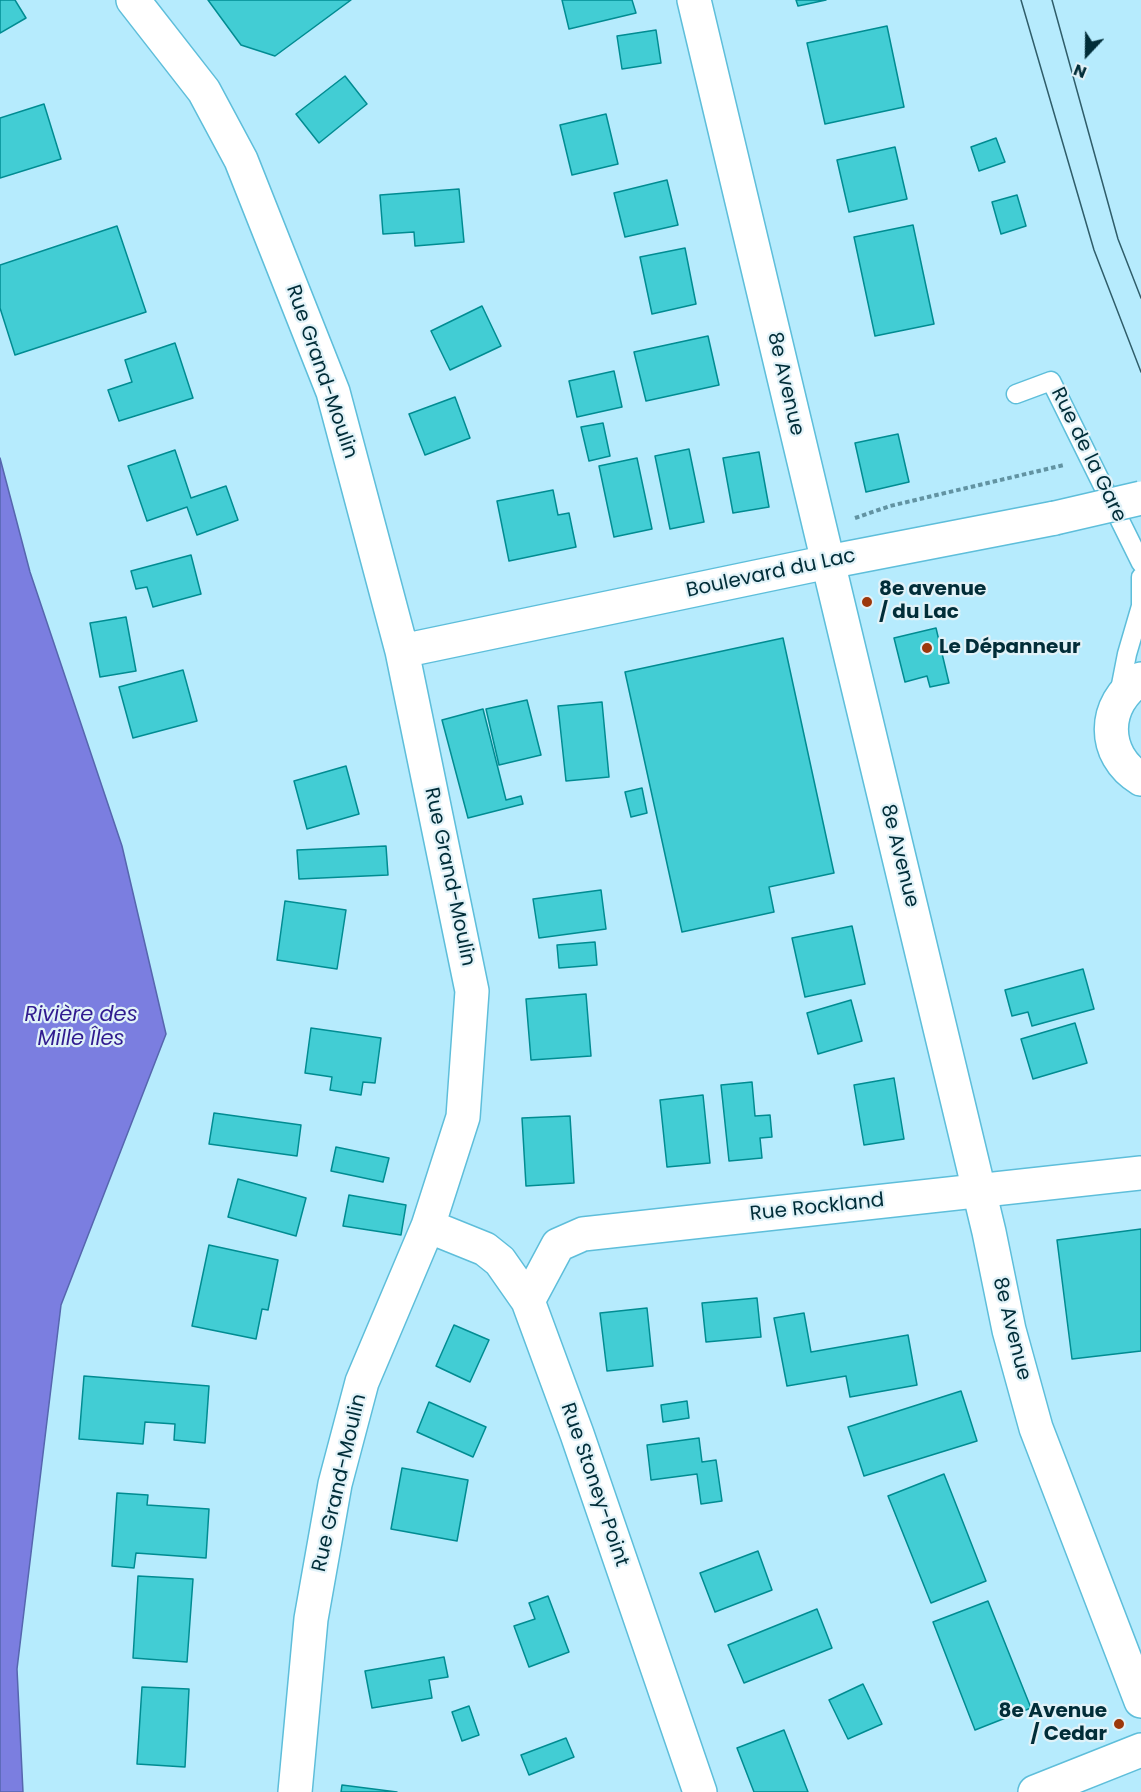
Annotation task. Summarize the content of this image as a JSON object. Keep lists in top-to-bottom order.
{
  "streets": {
    "street": [
      "Rue Grand-Moulin",
      "8e Avenue",
      "Boulevard du Lac",
      "Rue Rockland",
      "Rue Stoney-Point"
    ],
    "lane": ["Rue de la Gare"]
  },
  "crossings": [
    ["Rue Grand-Moulin", "Boulevard du Lac"],
    ["Rue Grand-Moulin", "Rue Stoney-Point"],
    ["8e Avenue", "Boulevard du Lac"],
    ["8e Avenue", "Rue Rockland"],
    ["Rue Rockland", "Rue Stoney-Point"]
  ],
  "water": ["Rivière des Mille Îles"],
  "places": ["8e avenue / du Lac", "Le Dépanneur", "8e Avenue / Cedar"],
  "north": "bottom"
}
